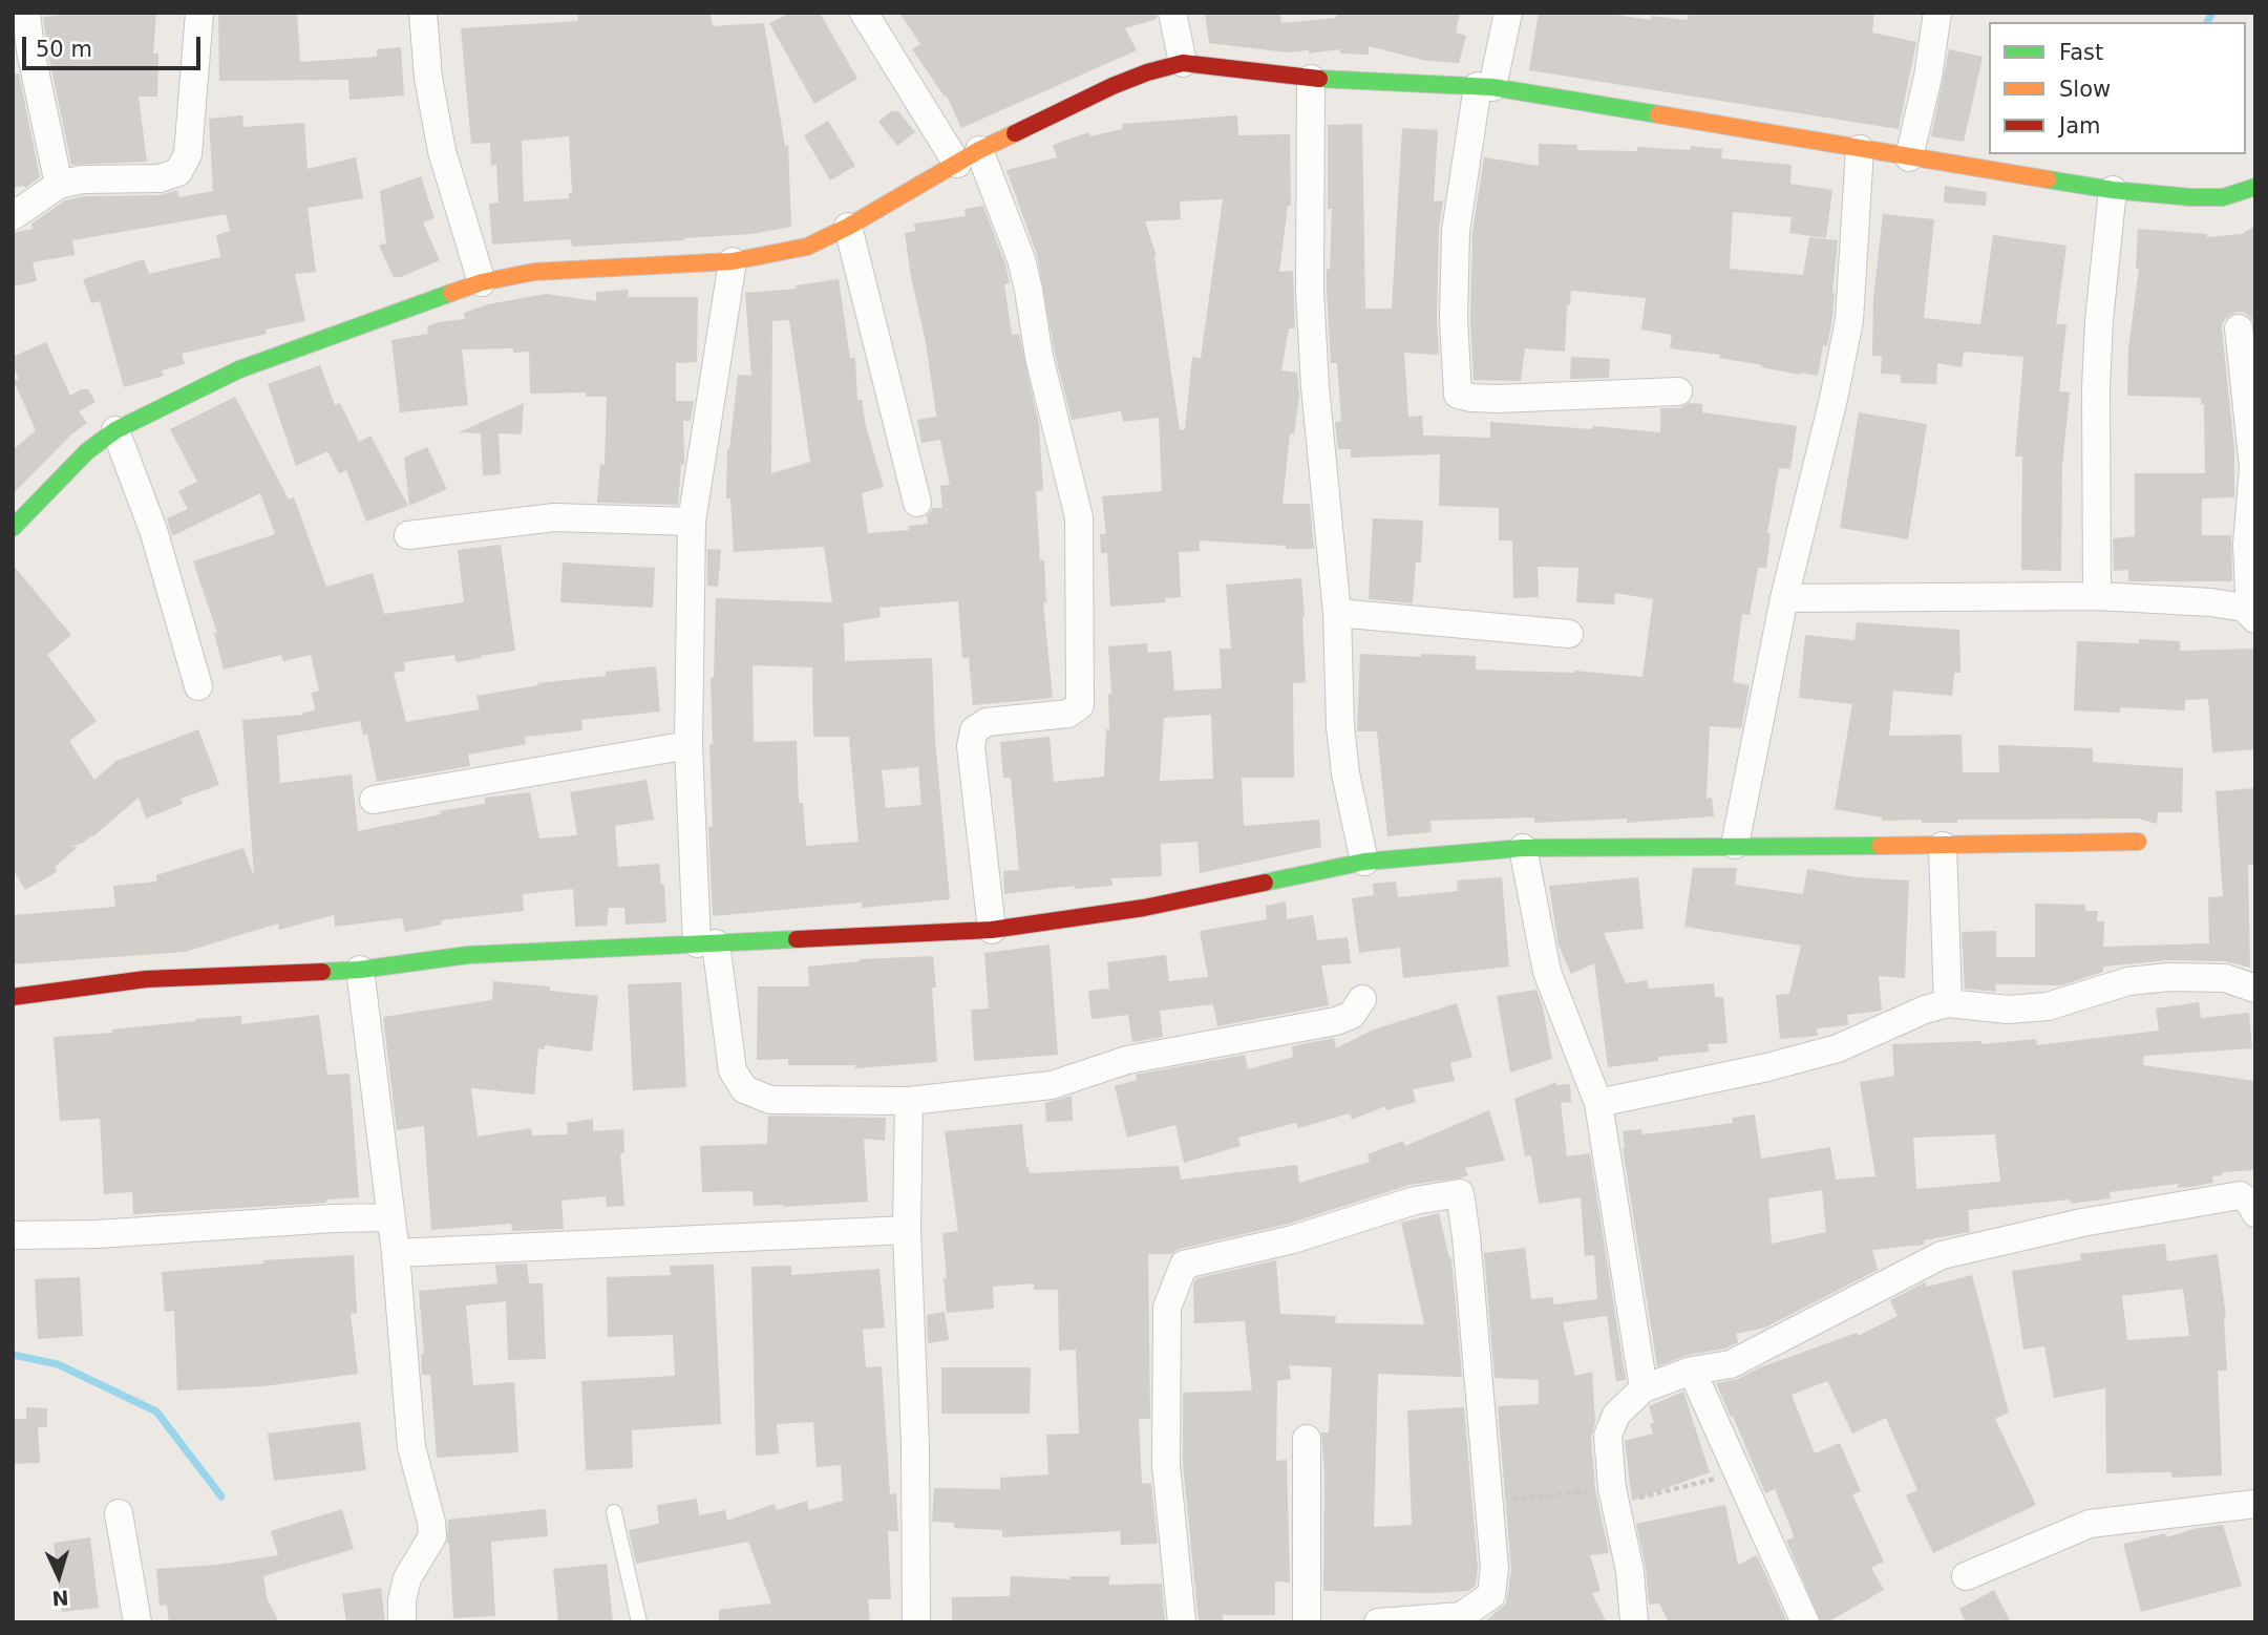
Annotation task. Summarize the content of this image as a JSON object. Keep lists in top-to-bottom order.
{
  "legend": ["Fast", "Slow", "Jam"],
  "scale_bar": "50 m",
  "north": "bottom"
}
